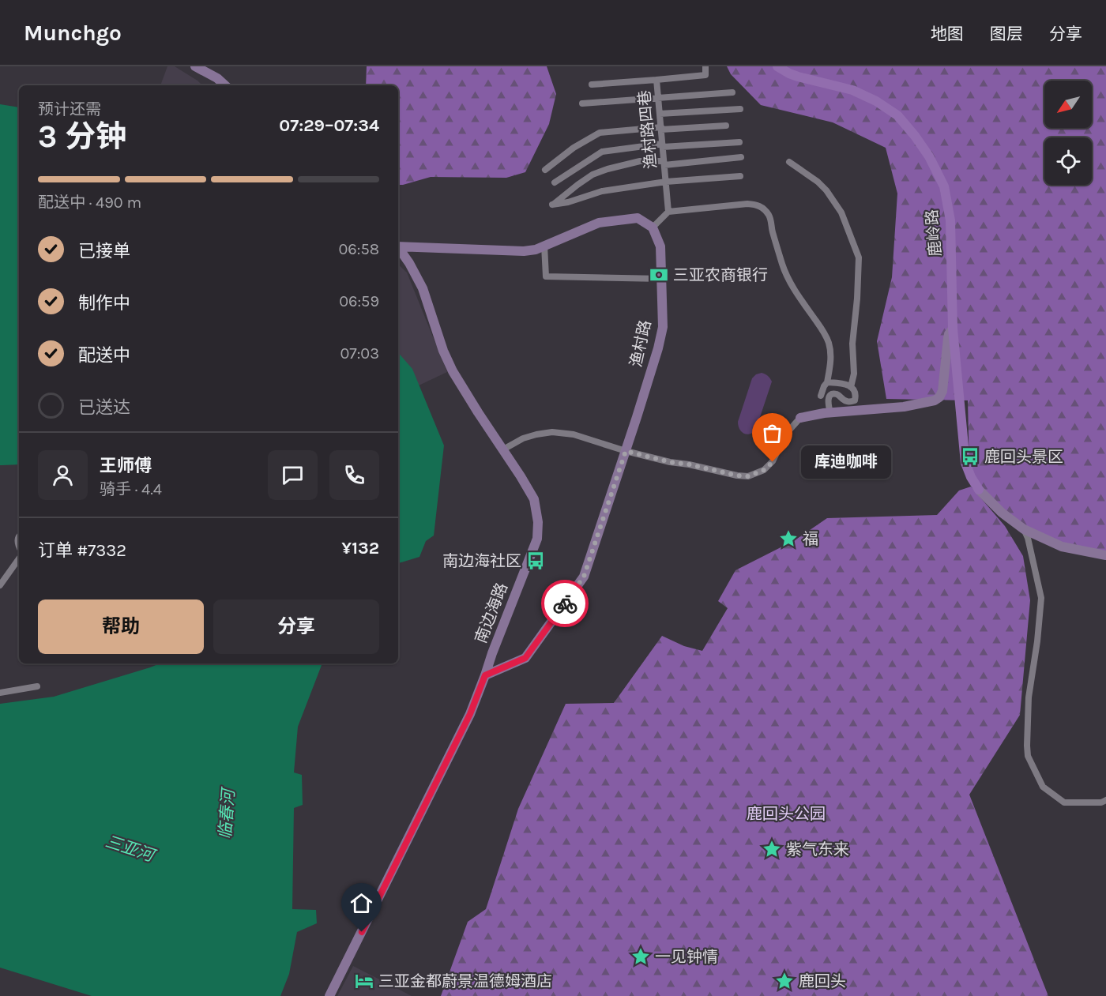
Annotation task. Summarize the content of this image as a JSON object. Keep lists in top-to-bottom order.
{
  "streets": {
    "main road": ["鹿岭路", "渔村路", "南边海路"],
    "street": ["渔村路四巷"]
  },
  "crossings": [
    ["渔村路", "南边海路"]
  ],
  "water": ["临春河", "三亚河"],
  "parks": ["鹿回头公园"],
  "places": {
    "bank": ["三亚农商银行"],
    "bus stop": ["鹿回头景区", "南边海社区"],
    "other": ["库迪咖啡"],
    "place": [
      "福",
      "紫气东来",
      "一见钟情",
      "鹿回头"
    ],
    "hotel": ["三亚金都蔚景温德姆酒店"]
  },
  "north": "bottom left",
  "page": {
    "header": "Munchgo",
    "nav": ["地图", "图层", "分享"],
    "heading": ["3 分钟", "预计还需", "07:29–07:34"],
    "panel": [
      "王师傅",
      "骑手 · 4.4",
      "订单 #7332",
      "¥132"
    ],
    "bar": "配送中 · 490 m",
    "list": [
      ["已接单", "06:58"],
      ["制作中", "06:59"],
      ["配送中", "07:03"],
      "已送达"
    ],
    "bubble": "库迪咖啡",
    "buttons": ["帮助", "分享"]
  }
}
